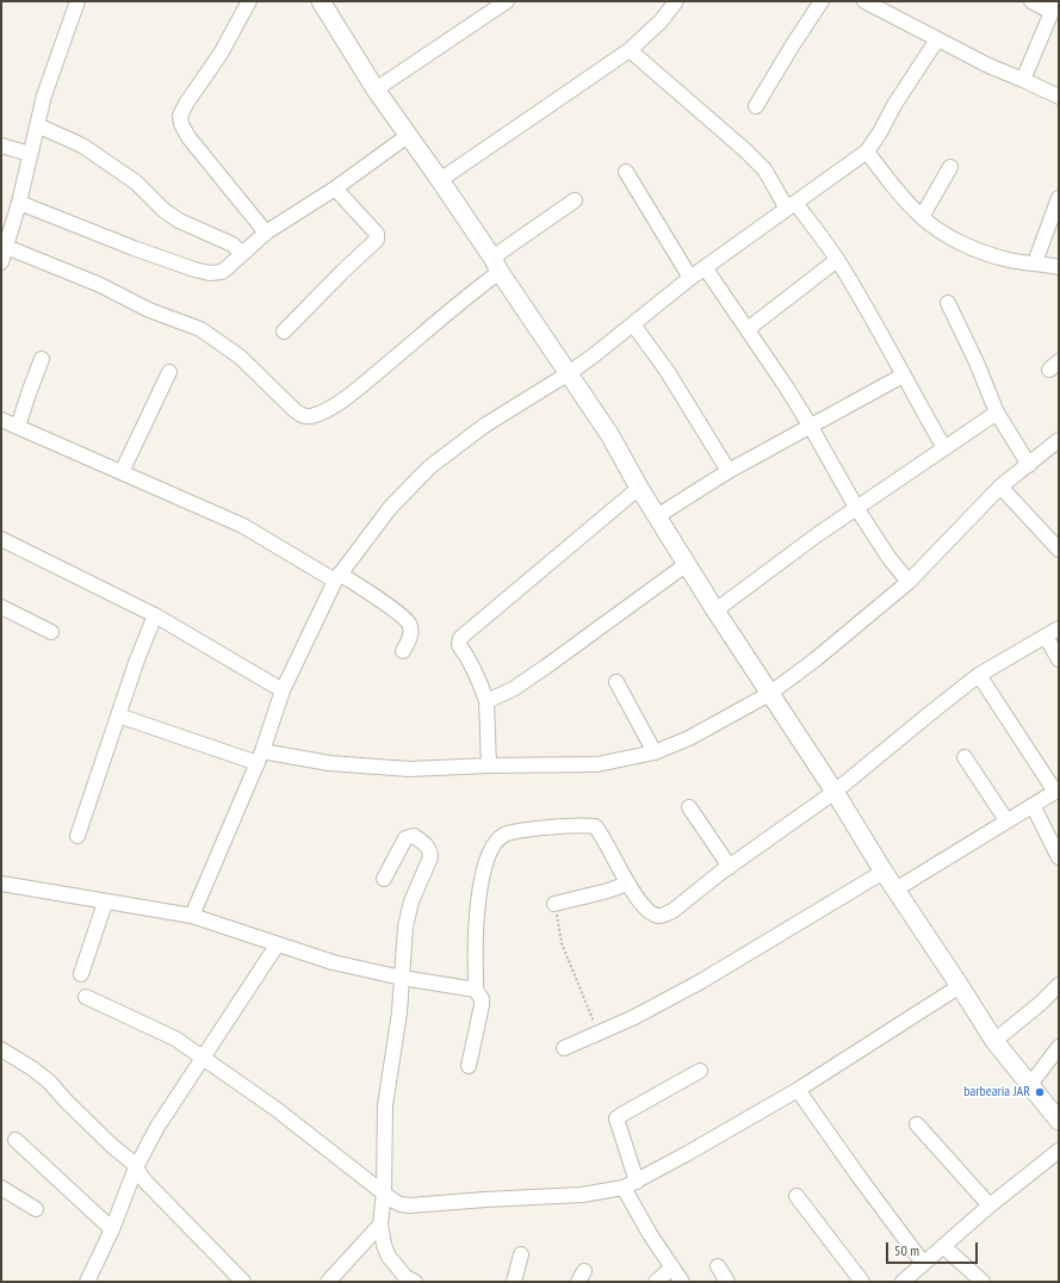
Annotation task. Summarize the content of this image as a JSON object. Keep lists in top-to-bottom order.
{
  "places": ["barbearia JAR"],
  "scale_bar": "50 m"
}
